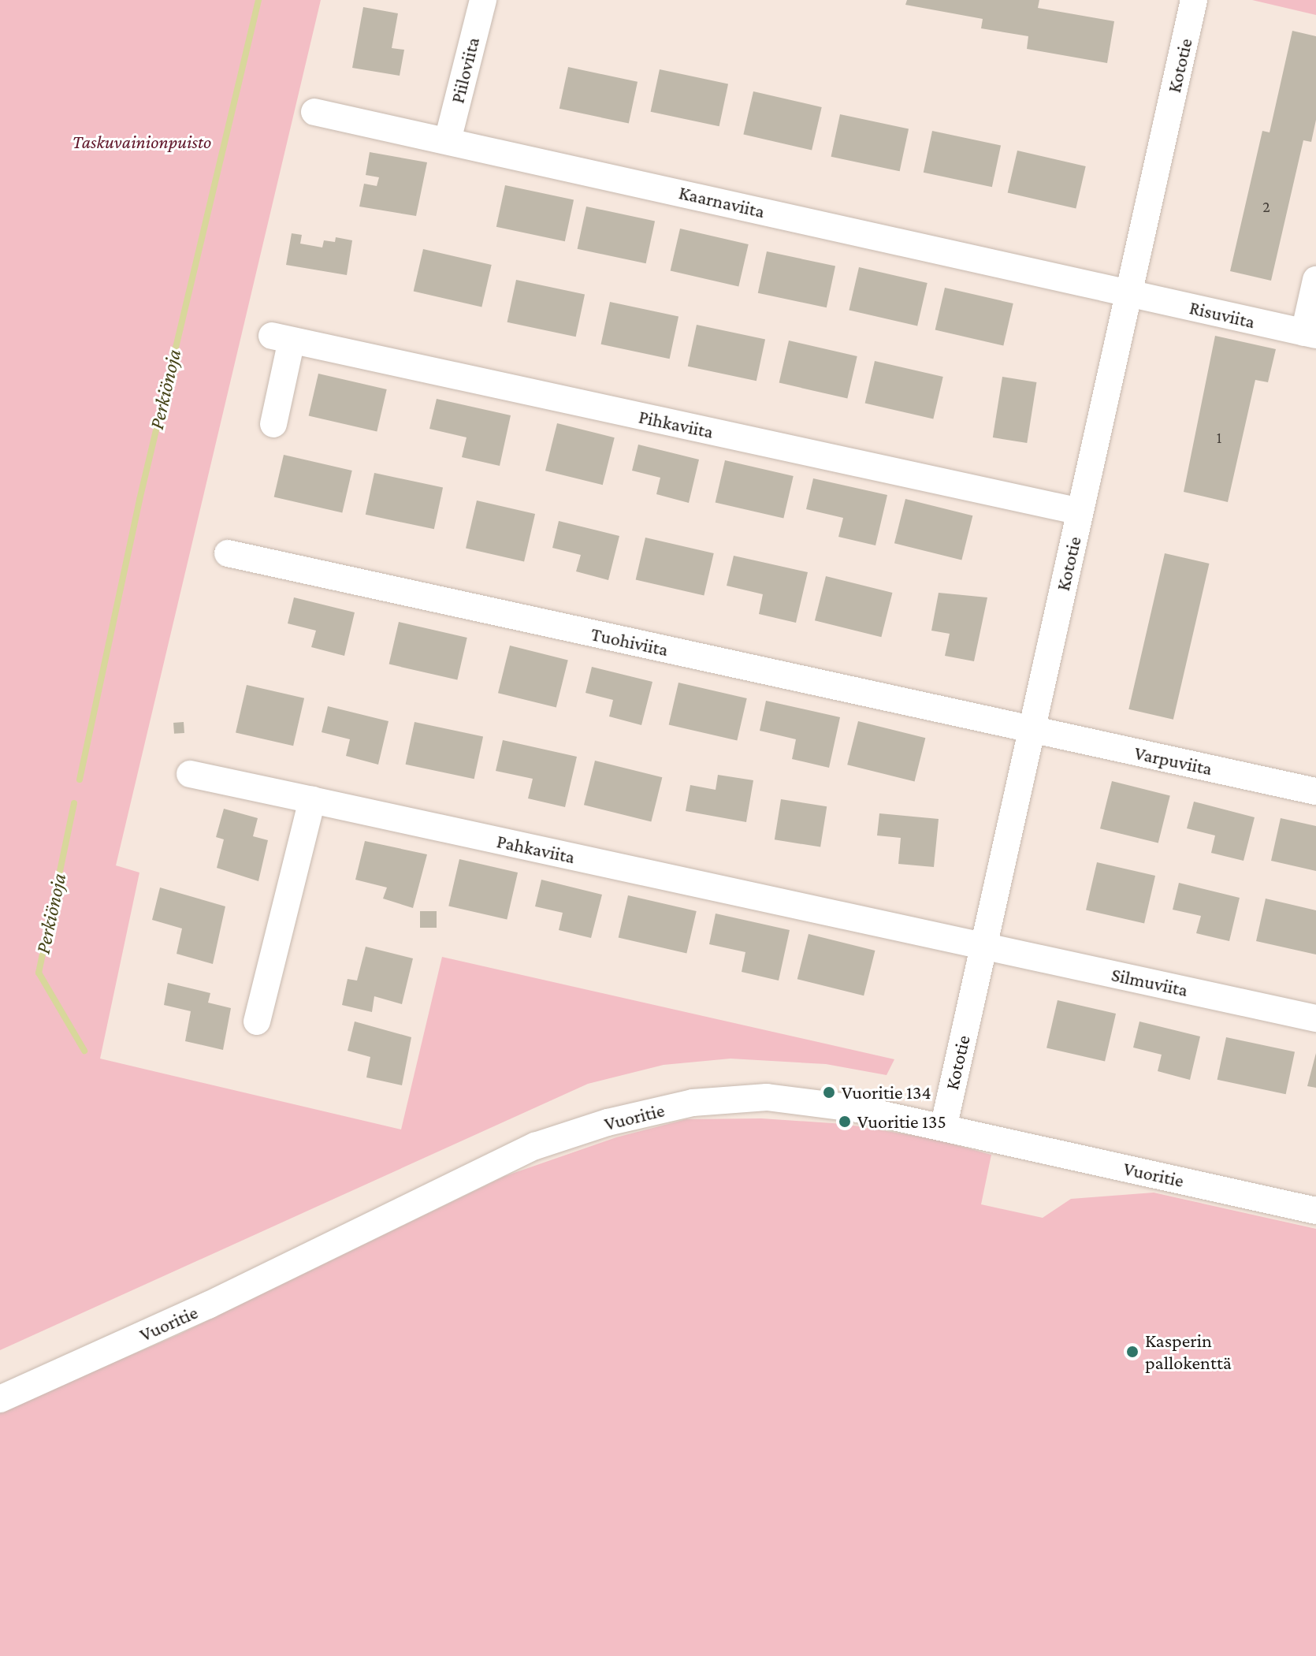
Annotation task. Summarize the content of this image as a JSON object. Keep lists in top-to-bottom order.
{
  "streets": {
    "street": [
      "Kototie",
      "Piiloviita",
      "Kaarnaviita",
      "Risuviita",
      "Pihkaviita",
      "Tuohiviita",
      "Varpuviita",
      "Pahkaviita",
      "Silmuviita",
      "Vuoritie"
    ]
  },
  "crossings": [
    ["Kototie", "Kaarnaviita"],
    ["Kototie", "Risuviita"],
    ["Kototie", "Pihkaviita"],
    ["Kototie", "Tuohiviita"],
    ["Kototie", "Varpuviita"],
    ["Kototie", "Pahkaviita"],
    ["Kototie", "Silmuviita"],
    ["Kototie", "Vuoritie"],
    ["Piiloviita", "Kaarnaviita"],
    ["Kaarnaviita", "Risuviita"],
    ["Tuohiviita", "Varpuviita"],
    ["Pahkaviita", "Silmuviita"]
  ],
  "water": ["Perkiönoja"],
  "parks": ["Taskuvainionpuisto"],
  "places": ["Vuoritie 134", "Vuoritie 135", "Kasperin pallokenttä"],
  "house_numbers": ["2", "1"]
}
